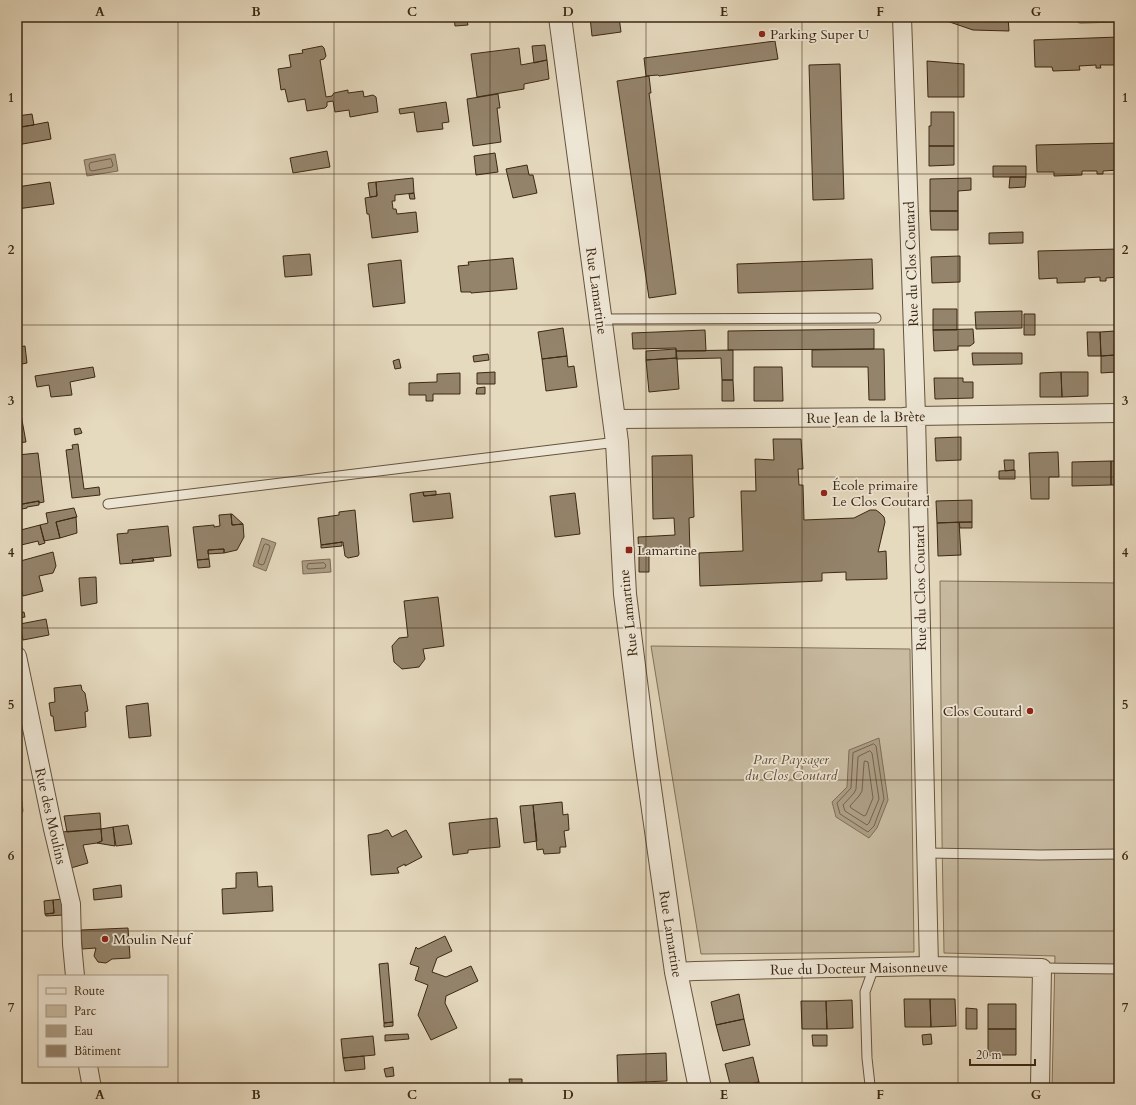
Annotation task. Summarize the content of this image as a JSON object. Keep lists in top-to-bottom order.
{
  "streets": {
    "street": [
      "Rue du Clos Coutard",
      "Rue Lamartine",
      "Rue Jean de la Brète",
      "Rue des Moulins",
      "Rue du Docteur Maisonneuve"
    ]
  },
  "crossings": [
    ["Rue du Clos Coutard", "Rue Jean de la Brète"],
    ["Rue du Clos Coutard", "Rue du Docteur Maisonneuve"],
    ["Rue Lamartine", "Rue Jean de la Brète"],
    ["Rue Lamartine", "Rue du Docteur Maisonneuve"]
  ],
  "parks": ["Parc Paysager du Clos Coutard"],
  "places": {
    "other": [
      "Parking Super U",
      "École primaire Le Clos Coutard",
      "Clos Coutard",
      "Moulin Neuf"
    ],
    "transit": ["Lamartine"]
  },
  "legend": [
    "Route",
    "Parc",
    "Eau",
    "Bâtiment"
  ],
  "scale_bar": "20 m",
  "grid": {
    "columns": [
      "A",
      "B",
      "C",
      "D",
      "E",
      "F",
      "G"
    ],
    "rows": [
      "1",
      "2",
      "3",
      "4",
      "5",
      "6",
      "7"
    ]
  }
}
